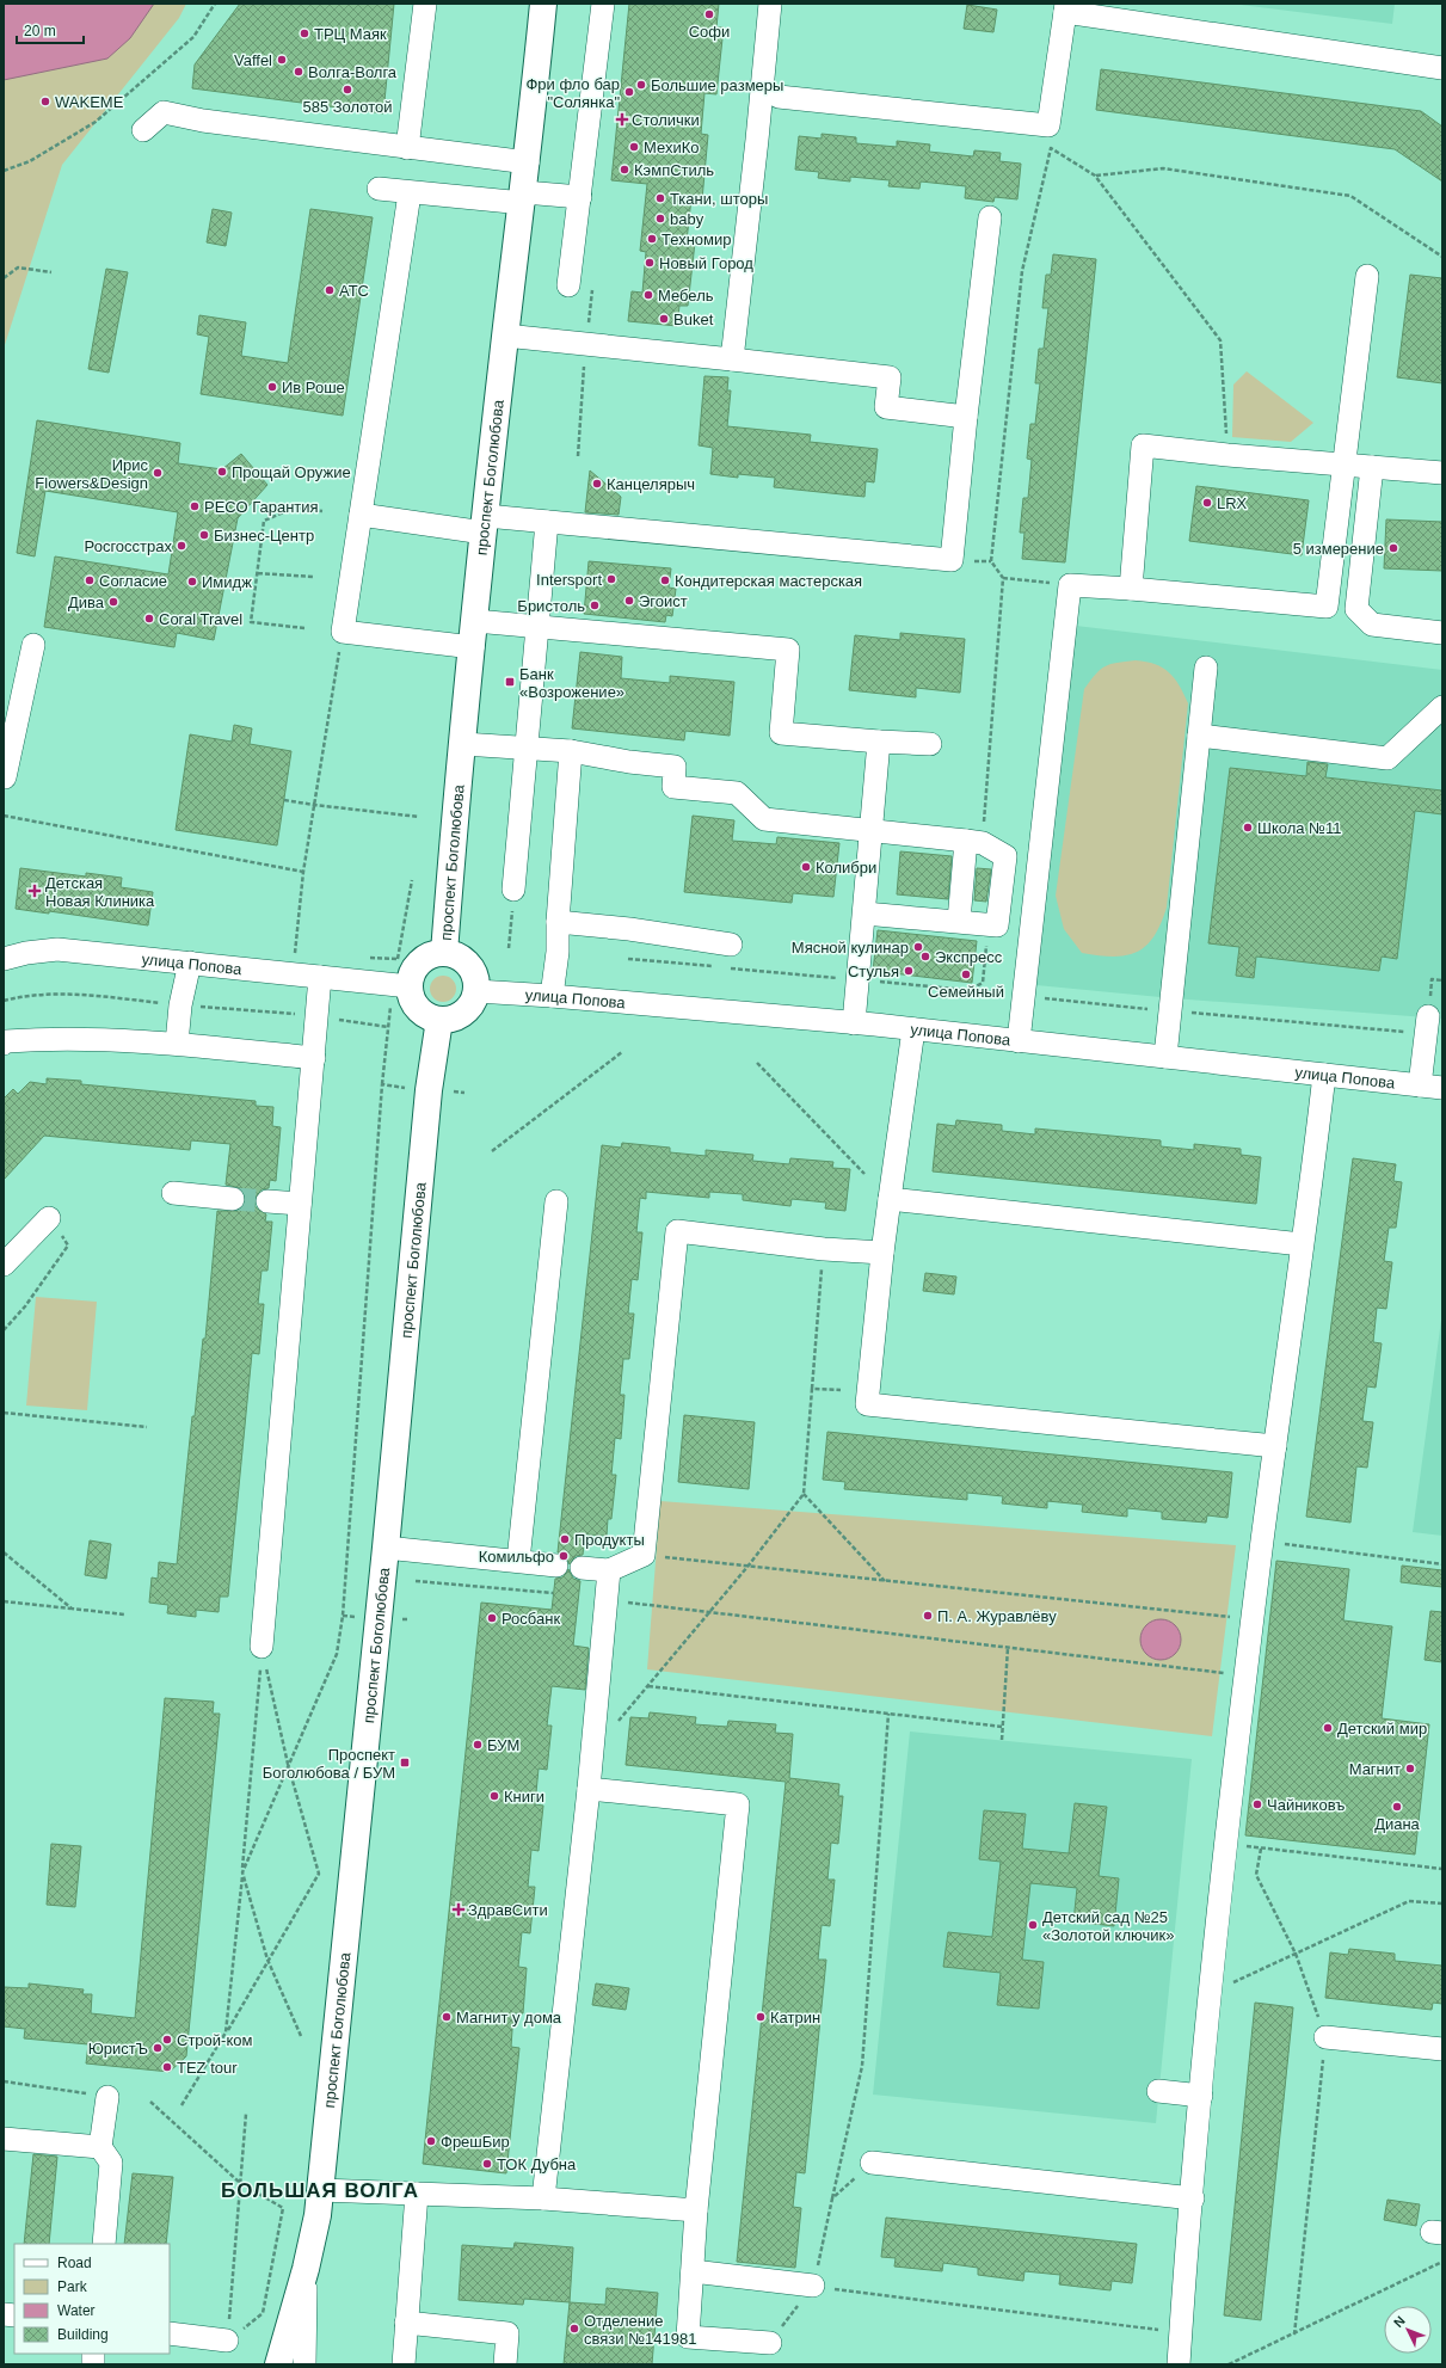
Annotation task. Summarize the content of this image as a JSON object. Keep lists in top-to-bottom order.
{
  "streets": {
    "main road": ["проспект Боголюбова"],
    "street": ["улица Попова"]
  },
  "crossings": [
    ["проспект Боголюбова", "улица Попова"]
  ],
  "districts": ["БОЛЬШАЯ ВОЛГА"],
  "places": {
    "other": [
      "Софи",
      "ТРЦ Маяк",
      "Vaffel",
      "Волга-Волга",
      "Большие размеры",
      "585 Золотой",
      "Фри фло бар \"Солянка\"",
      "WAKEME",
      "МехиКо",
      "КэмпСтиль",
      "Ткани, шторы",
      "baby",
      "Техномир",
      "Новый Город",
      "АТС",
      "Мебель",
      "Buket",
      "Ив Роше",
      "Прощай Оружие",
      "Ирис Flowers&Design",
      "Канцелярыч",
      "LRX",
      "РЕСО Гарантия",
      "Бизнес-Центр",
      "Росгосстрах",
      "5 измерение",
      "Intersport",
      "Согласие",
      "Кондитерская мастерская",
      "Имидж",
      "Эгоист",
      "Дива",
      "Бристоль",
      "Coral Travel",
      "Школа №11",
      "Колибри",
      "Мясной кулинар",
      "Экспресс",
      "Стулья",
      "Семейный",
      "Продукты",
      "Комильфо",
      "П. А. Журавлёву",
      "Росбанк",
      "Детский мир",
      "БУМ",
      "Магнит",
      "Книги",
      "Чайниковъ",
      "Диана",
      "Детский сад №25 «Золотой ключик»",
      "Магнит у дома",
      "Катрин",
      "Строй-ком",
      "ЮристЪ",
      "TEZ tour",
      "ФрешБир",
      "ТОК Дубна",
      "Отделение связи №141981"
    ],
    "health": ["Столички", "Детская Новая Клиника", "ЗдравСити"],
    "transit": ["Банк «Возрожение»", "Проспект Боголюбова / БУМ"]
  },
  "legend": [
    "Road",
    "Park",
    "Water",
    "Building"
  ],
  "scale_bar": "20 m",
  "north": "top left"
}
